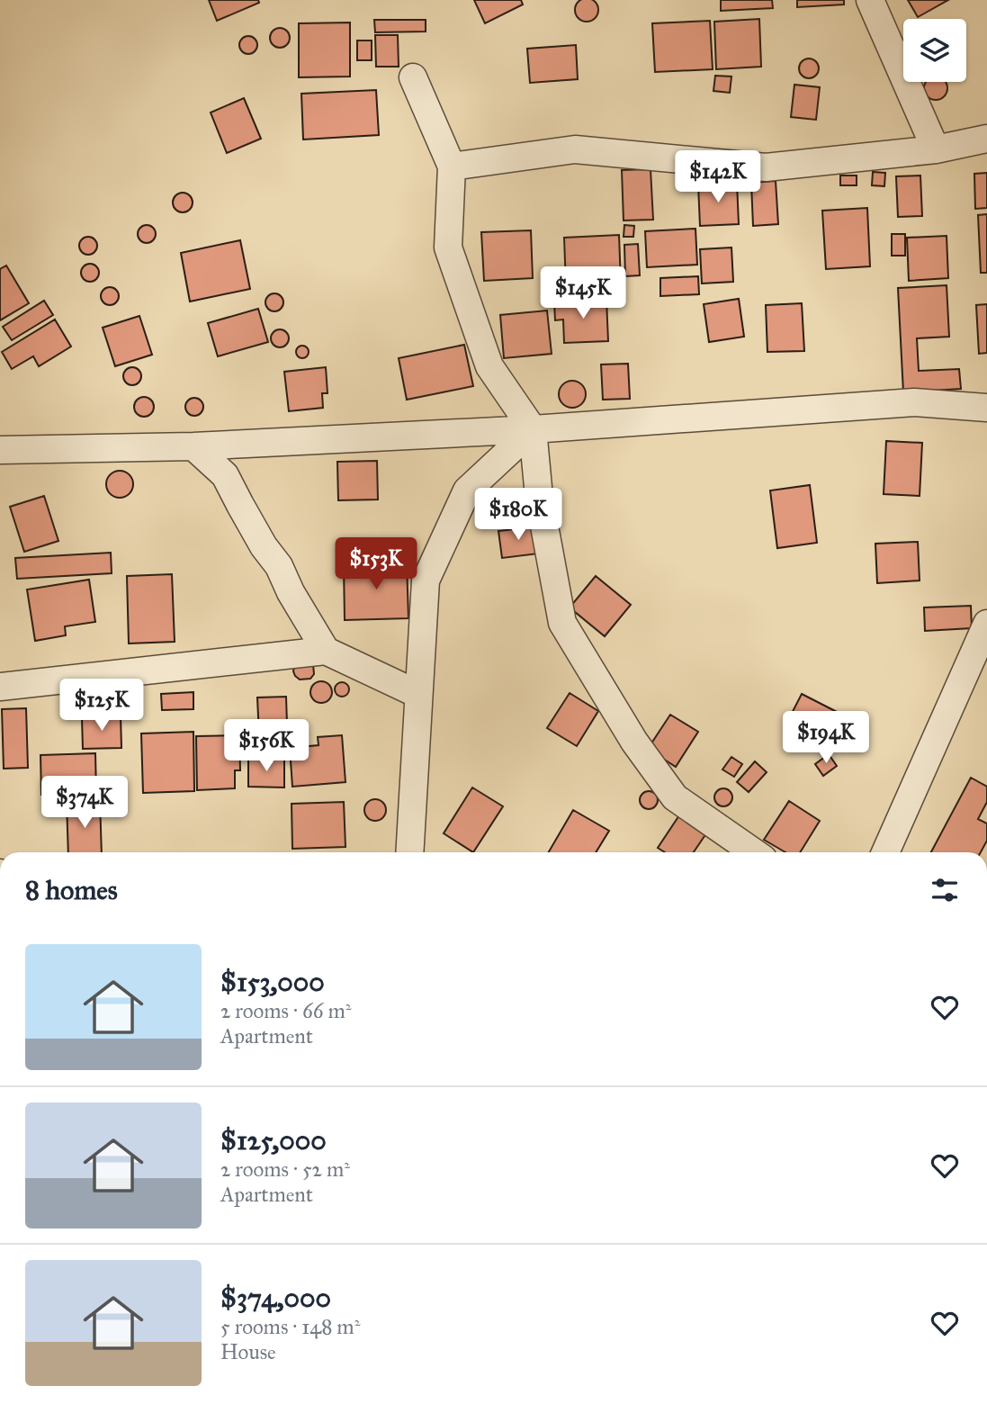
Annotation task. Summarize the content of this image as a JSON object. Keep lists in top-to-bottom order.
{
  "page": {
    "price": [
      "$142K",
      "$145K",
      "$180K",
      "$153K",
      "$125K",
      "$194K",
      "$156K",
      "$374K"
    ],
    "heading": "8 homes",
    "list": [
      {
        "name": "$153,000",
        "note": "2 rooms · 66 m² · Apartment"
      },
      {
        "name": "$125,000",
        "note": "2 rooms · 52 m² · Apartment"
      },
      {
        "name": "$374,000",
        "note": "5 rooms · 148 m² · House"
      }
    ]
  }
}
